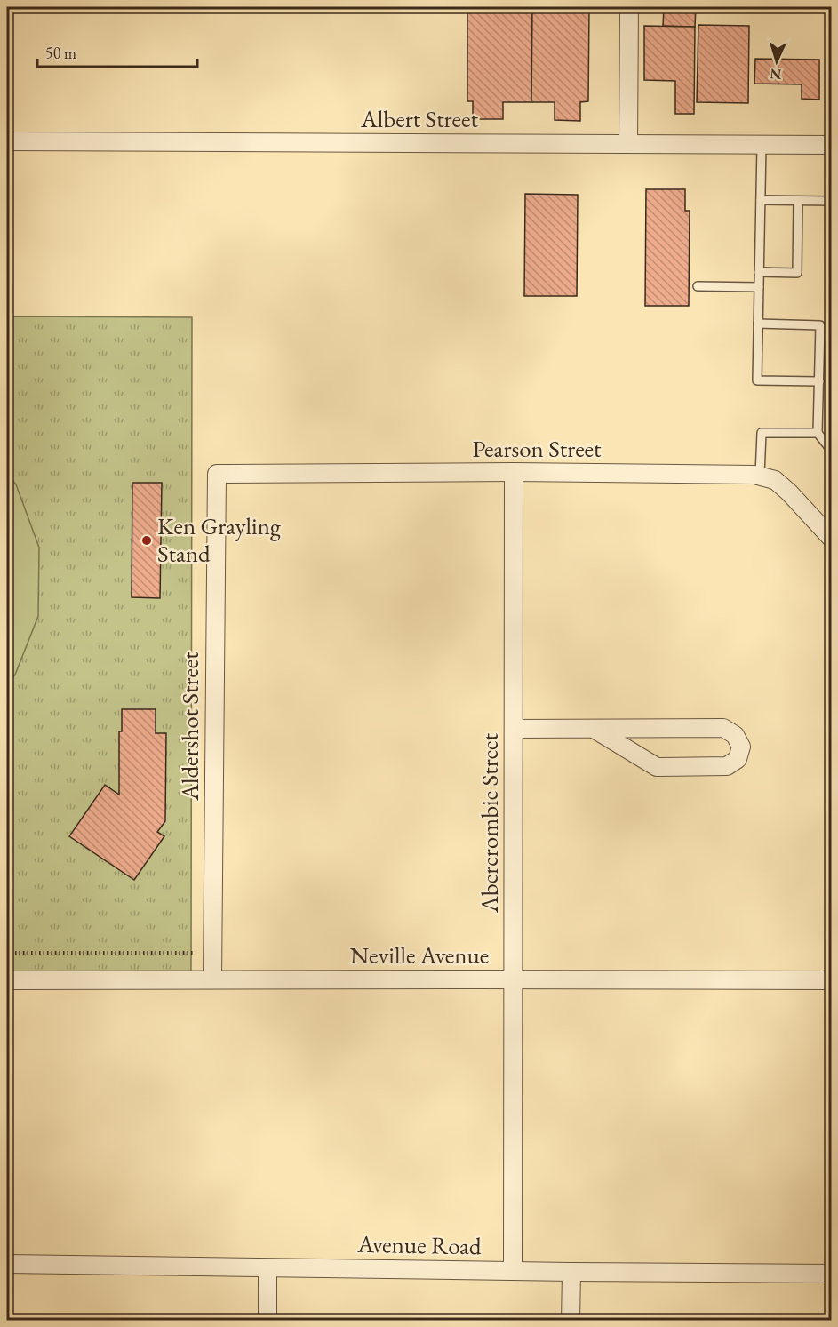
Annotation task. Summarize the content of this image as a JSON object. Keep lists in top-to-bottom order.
{
  "streets": {
    "street": [
      "Albert Street",
      "Pearson Street",
      "Aldershot Street",
      "Abercrombie Street",
      "Neville Avenue",
      "Avenue Road"
    ]
  },
  "crossings": [
    ["Pearson Street", "Aldershot Street"],
    ["Pearson Street", "Abercrombie Street"],
    ["Aldershot Street", "Neville Avenue"],
    ["Abercrombie Street", "Neville Avenue"],
    ["Abercrombie Street", "Avenue Road"]
  ],
  "places": ["Ken Grayling Stand"],
  "scale_bar": "50 m",
  "north": "bottom"
}
